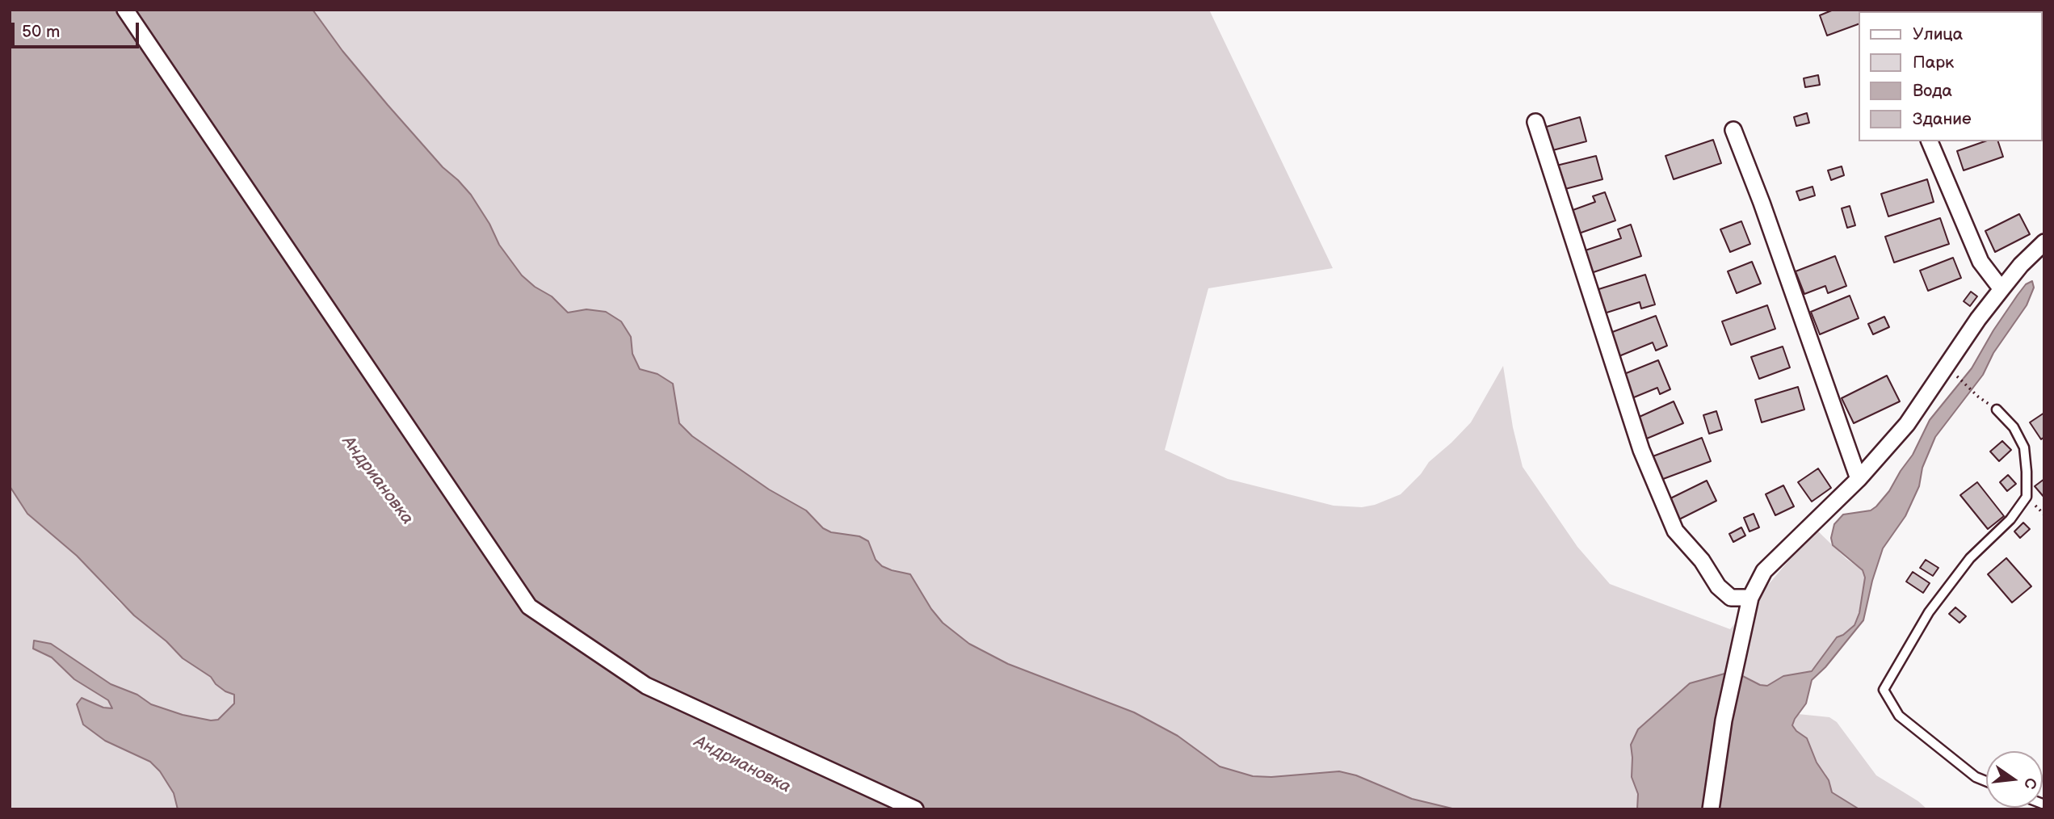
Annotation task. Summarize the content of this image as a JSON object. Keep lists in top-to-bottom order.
{
  "water": ["Андриановка"],
  "legend": [
    "Улица",
    "Парк",
    "Вода",
    "Здание"
  ],
  "scale_bar": "50 m",
  "north": "right"
}
